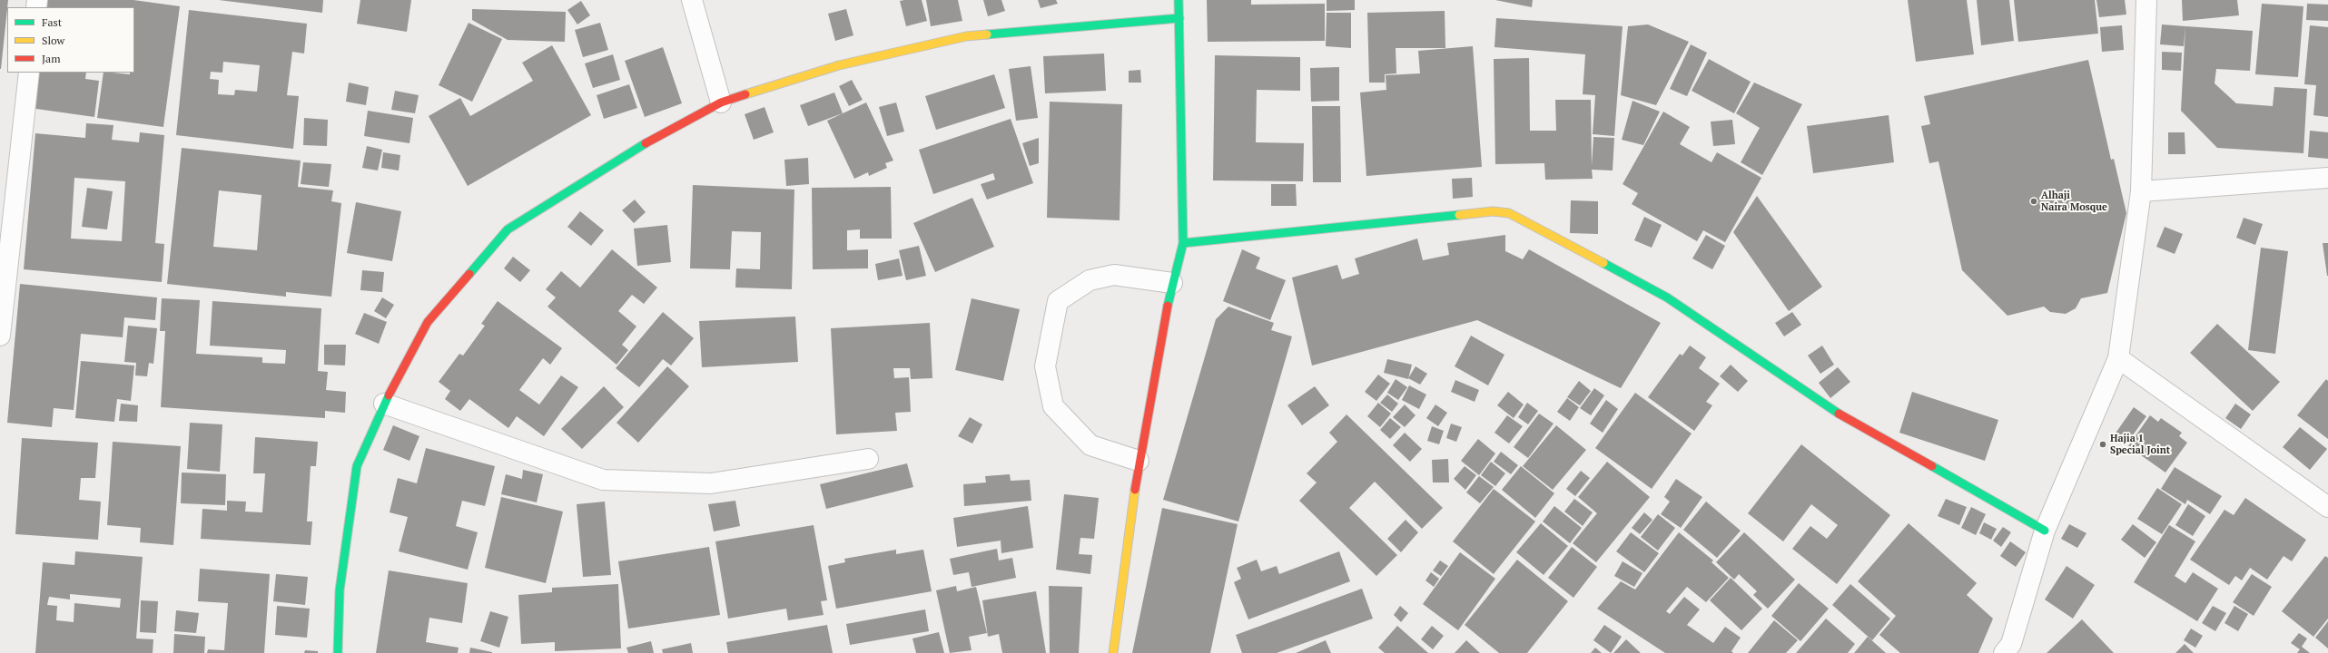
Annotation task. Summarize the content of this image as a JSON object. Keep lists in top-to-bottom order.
{
  "places": ["Alhaji Naira Mosque", "Hajia 1 Special Joint"],
  "legend": ["Fast", "Slow", "Jam"]
}
